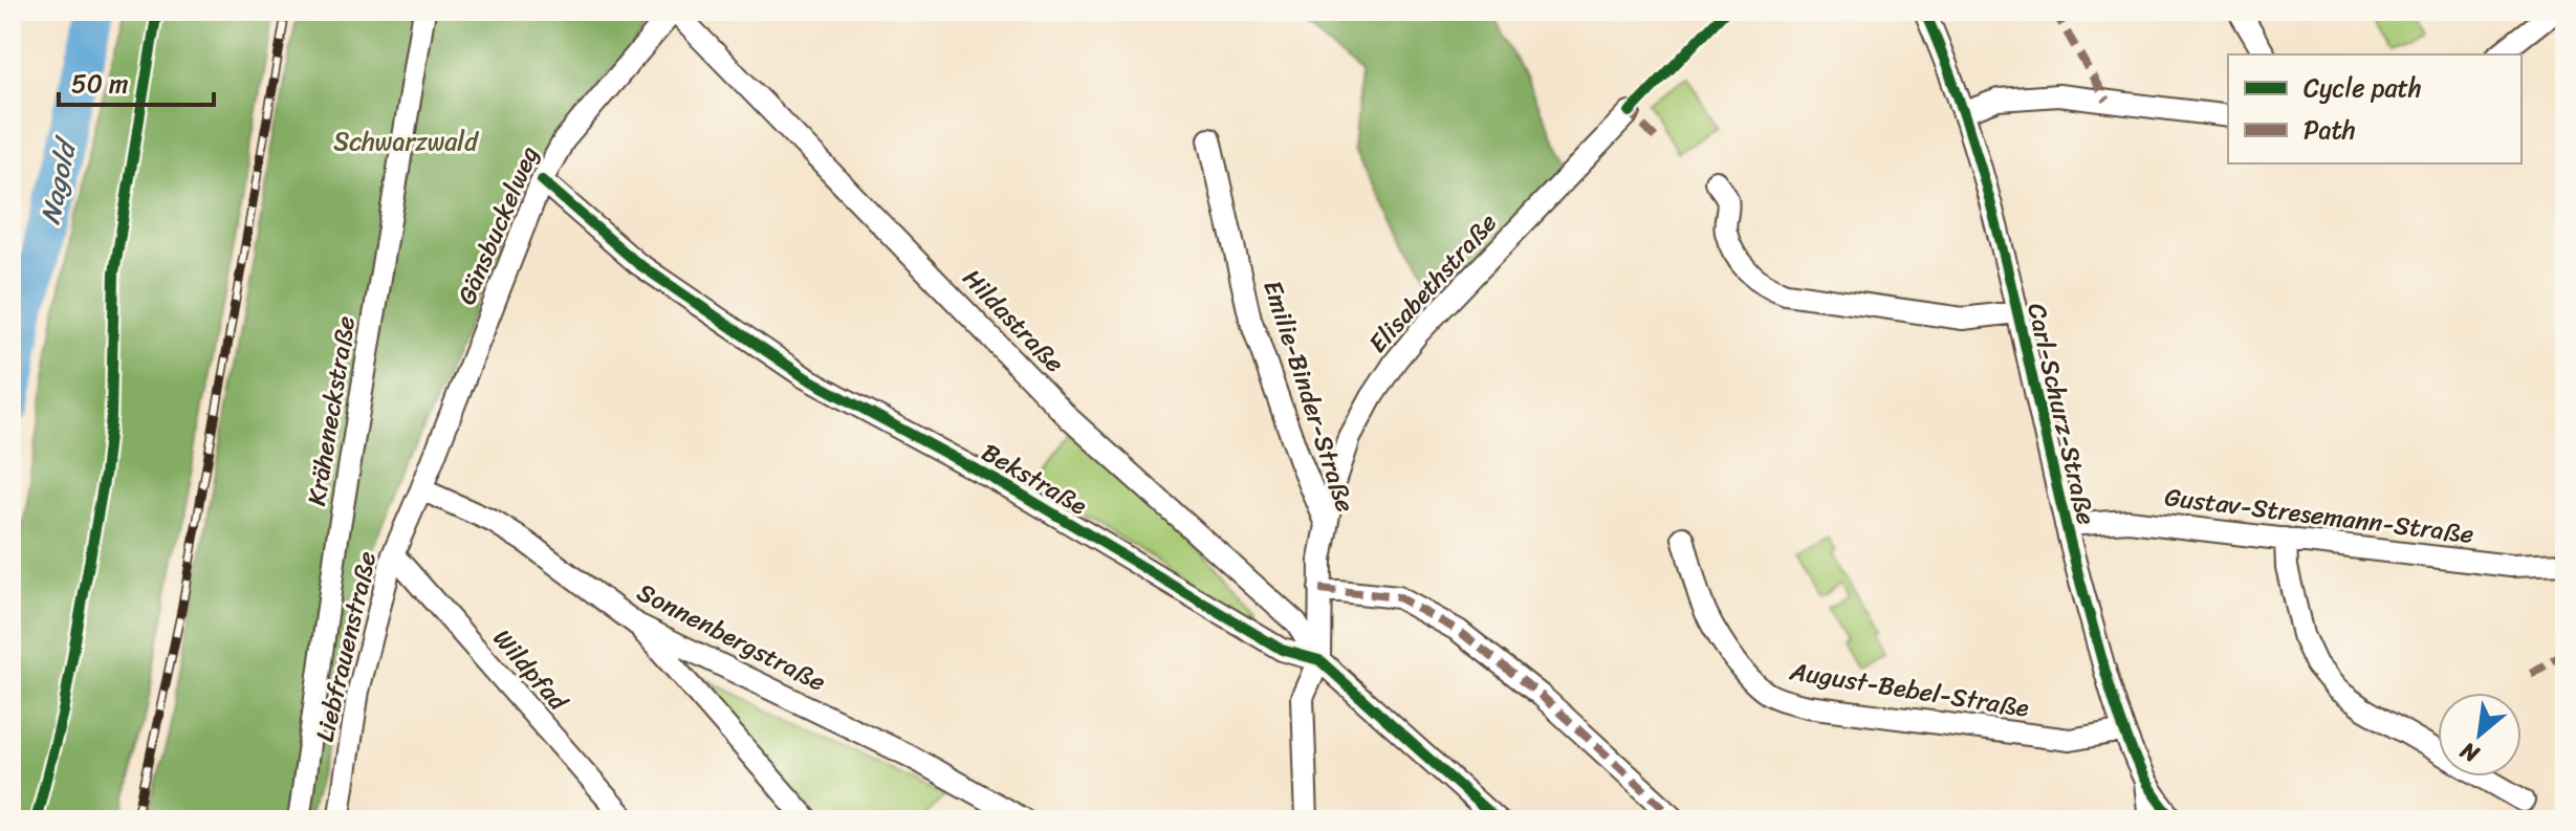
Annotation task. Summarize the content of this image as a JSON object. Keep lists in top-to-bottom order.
{
  "streets": {
    "street": [
      "Gänsbuckelweg",
      "Elisabethstraße",
      "Hildastraße",
      "Emilie-Binder-Straße",
      "Kräheneckstraße",
      "Carl-Schurz-Straße",
      "Bekstraße",
      "Gustav-Stresemann-Straße",
      "Sonnenbergstraße",
      "Liebfrauenstraße",
      "Wildpfad",
      "August-Bebel-Straße"
    ]
  },
  "crossings": [
    ["Gänsbuckelweg", "Hildastraße"],
    ["Gänsbuckelweg", "Bekstraße"],
    ["Gänsbuckelweg", "Sonnenbergstraße"],
    ["Gänsbuckelweg", "Liebfrauenstraße"],
    ["Elisabethstraße", "Emilie-Binder-Straße"],
    ["Hildastraße", "Emilie-Binder-Straße"],
    ["Hildastraße", "Bekstraße"],
    ["Emilie-Binder-Straße", "Bekstraße"],
    ["Carl-Schurz-Straße", "Gustav-Stresemann-Straße"],
    ["Carl-Schurz-Straße", "August-Bebel-Straße"],
    ["Sonnenbergstraße", "Liebfrauenstraße"],
    ["Liebfrauenstraße", "Wildpfad"]
  ],
  "water": ["Nagold"],
  "parks": ["Schwarzwald"],
  "legend": ["Cycle path", "Path"],
  "scale_bar": "50 m",
  "north": "bottom left"
}
